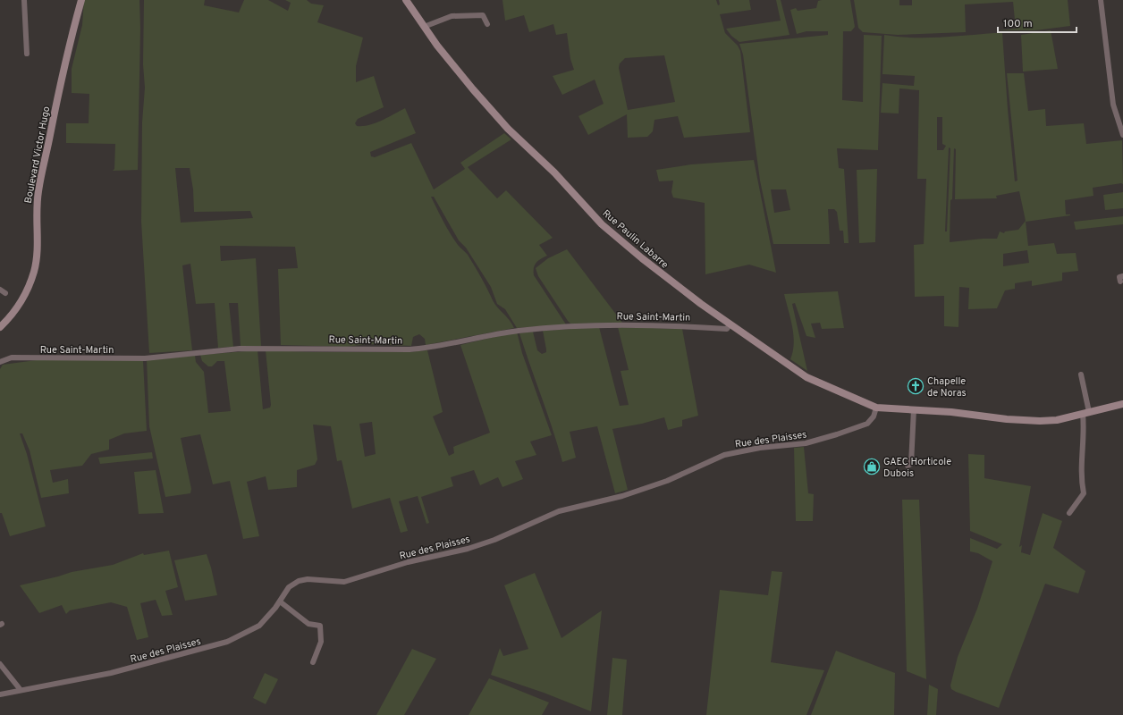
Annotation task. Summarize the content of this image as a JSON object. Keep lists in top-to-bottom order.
{
  "streets": {
    "street": [
      "Boulevard Victor Hugo",
      "Rue Paulin Labarre",
      "Rue Saint-Martin",
      "Rue des Plaisses"
    ]
  },
  "crossings": [
    ["Rue Paulin Labarre", "Rue Saint-Martin"],
    ["Rue Paulin Labarre", "Rue des Plaisses"]
  ],
  "places": {
    "church": ["Chapelle de Noras"],
    "shop": ["GAEC Horticole Dubois"]
  },
  "scale_bar": "100 m"
}
